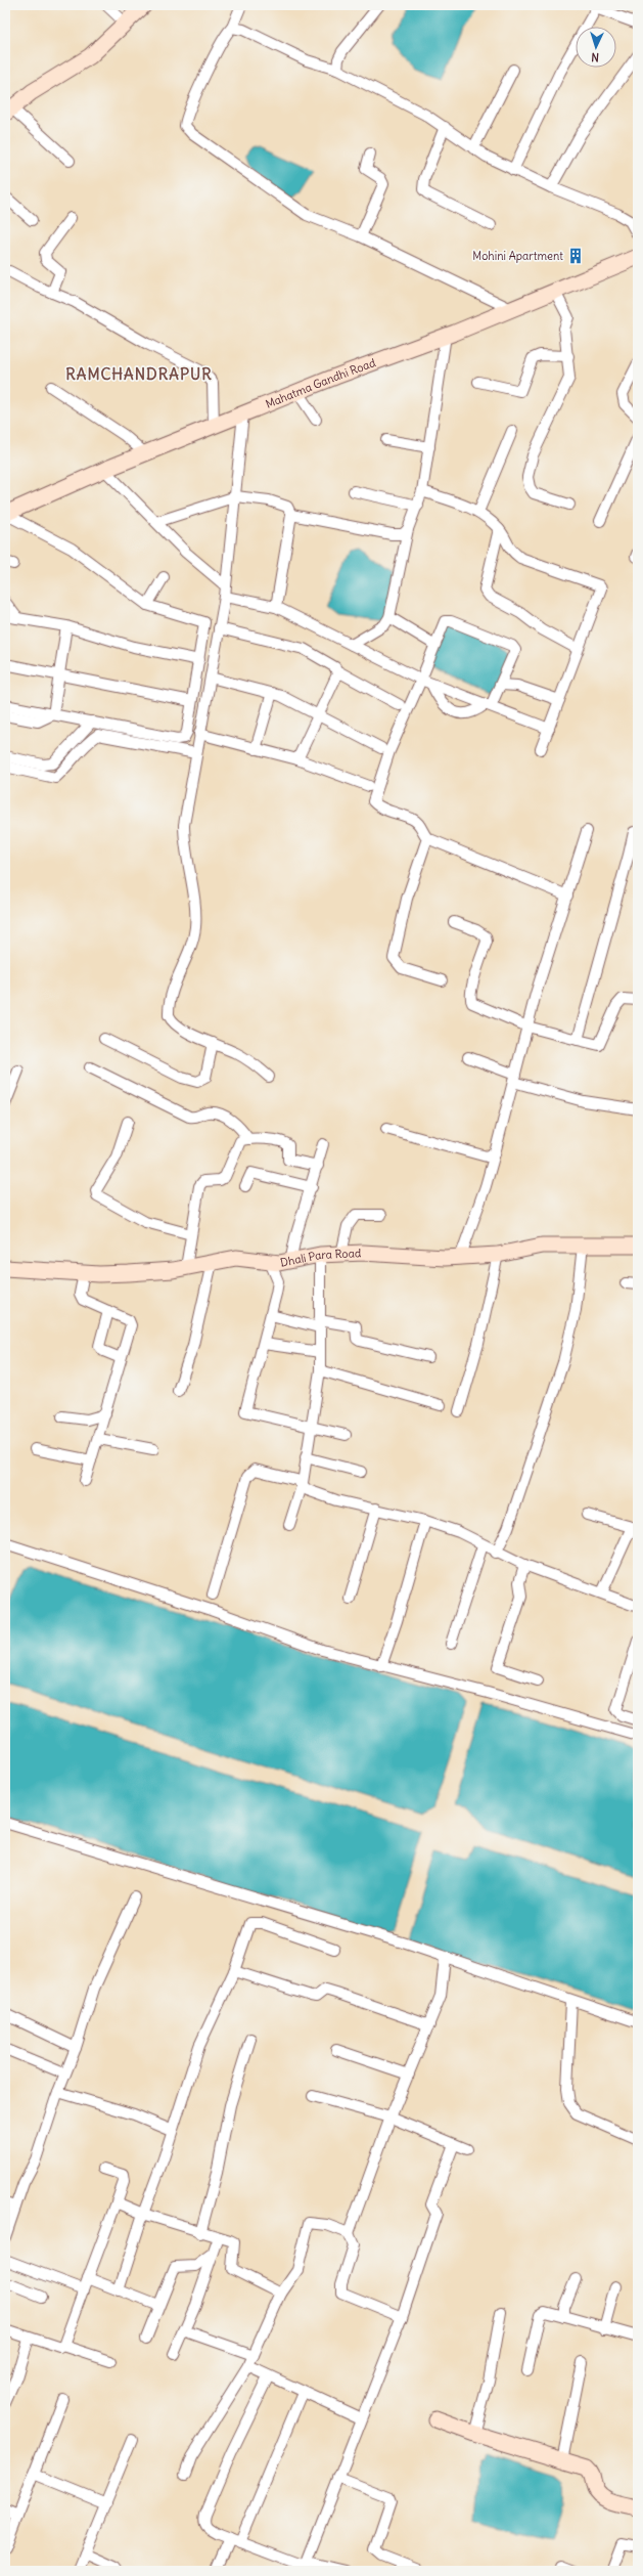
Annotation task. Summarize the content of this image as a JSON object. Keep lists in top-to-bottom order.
{
  "streets": {
    "street": ["Mahatma Gandhi Road", "Dhali Para Road"]
  },
  "districts": ["RAMCHANDRAPUR"],
  "places": {
    "building": ["Mohini Apartment"]
  },
  "north": "bottom"
}
